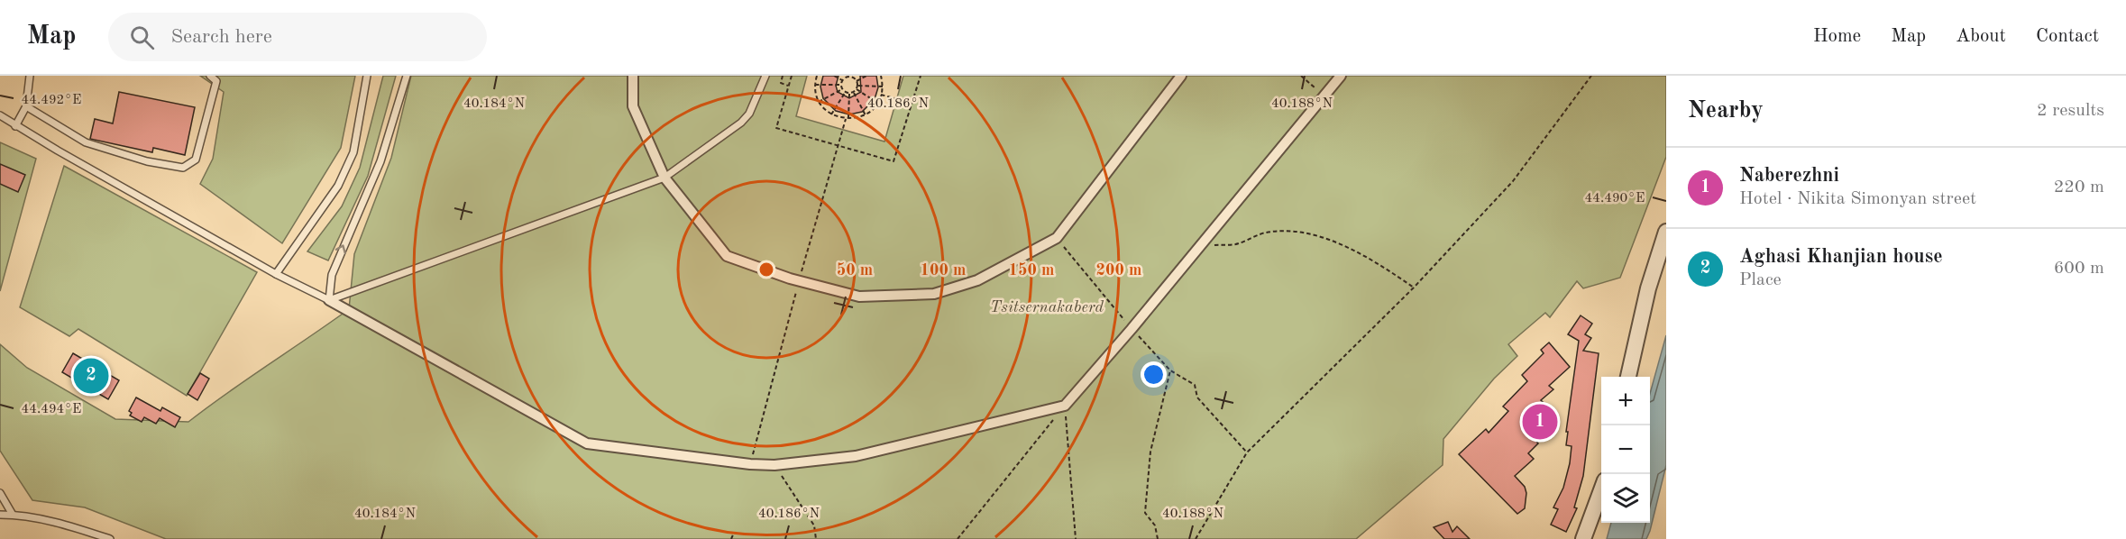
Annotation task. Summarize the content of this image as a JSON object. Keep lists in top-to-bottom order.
{
  "parks": ["Tsitsernakaberd"],
  "page": {
    "header": "Map",
    "search": "Search here",
    "nav": [
      "Home",
      "Map",
      "About",
      "Contact"
    ],
    "heading": ["Nearby", "2 results"],
    "list": [
      {
        "mark": "1",
        "name": "Naberezhni",
        "note": "Hotel · Nikita Simonyan street",
        "value": "220 m"
      },
      {
        "mark": "2",
        "name": "Aghasi Khanjian house",
        "note": "Place",
        "value": "600 m"
      }
    ],
    "pins": ["2", "1"],
    "map_buttons": ["+", "−"]
  },
  "coordinates": [
    "44.492°E",
    "40.184°N",
    "40.186°N",
    "40.188°N",
    "44.490°E",
    "44.494°E"
  ],
  "rings": [
    "50 m",
    "100 m",
    "150 m",
    "200 m"
  ]
}
